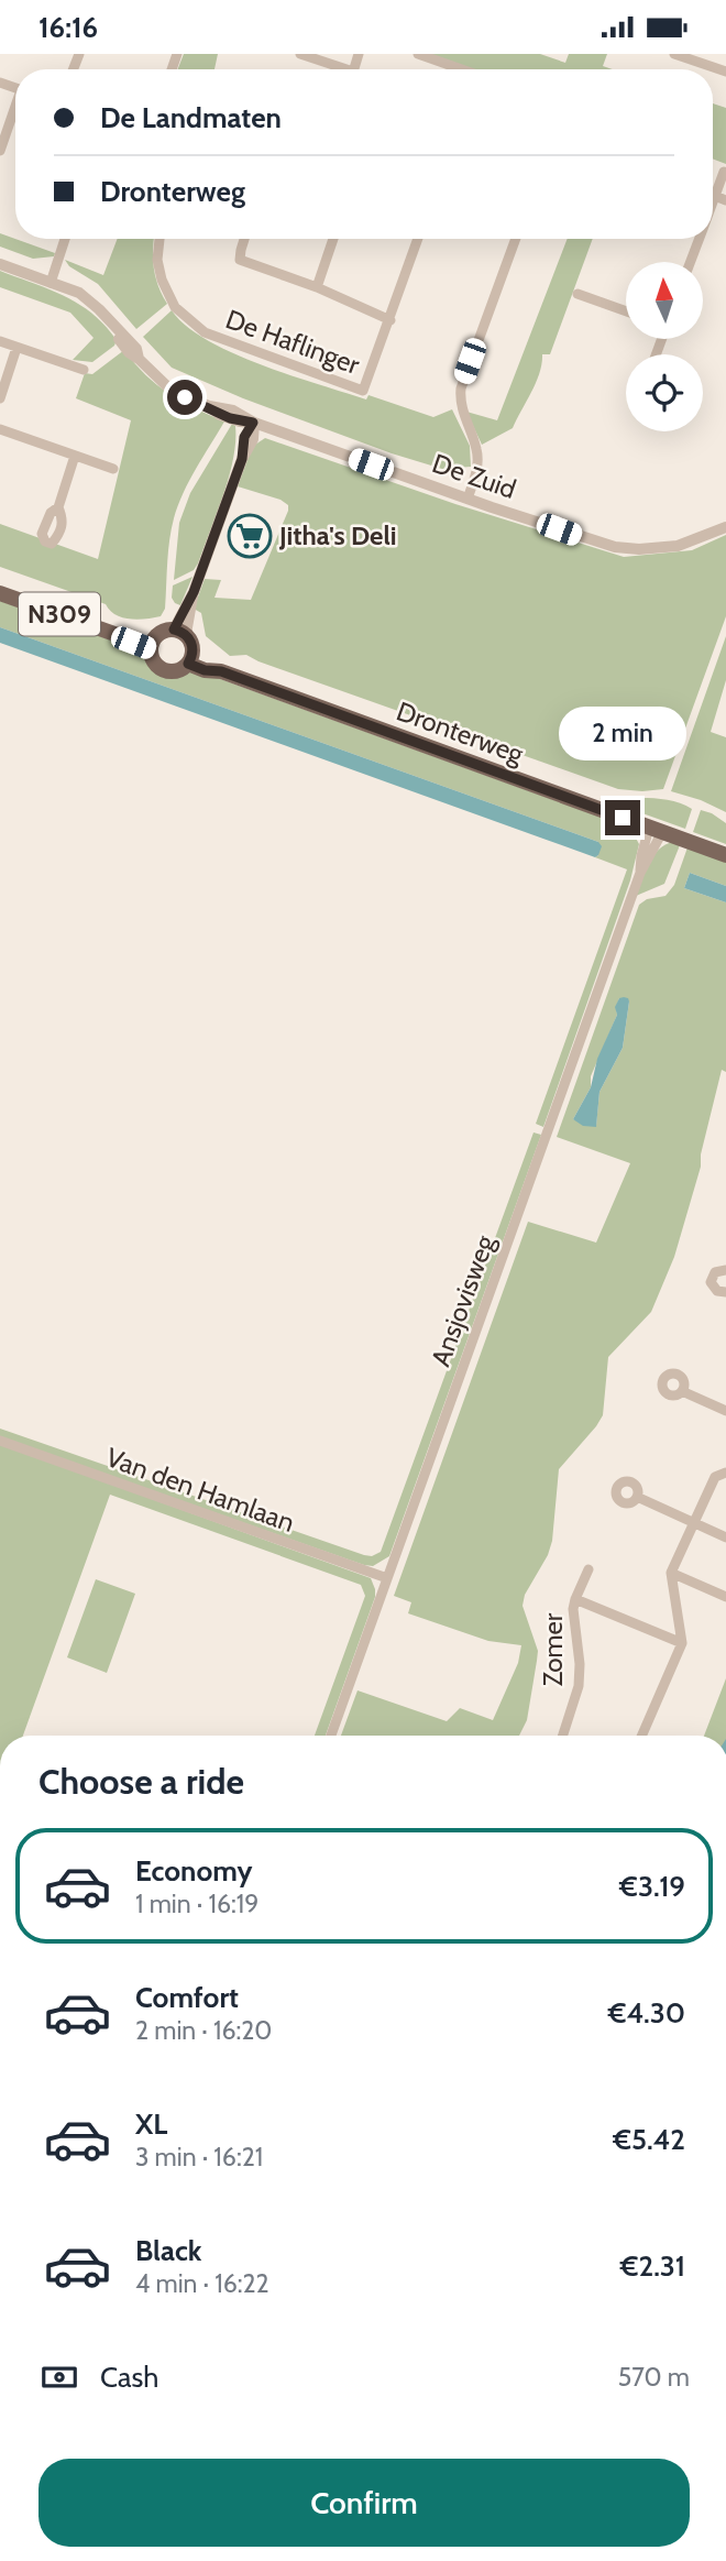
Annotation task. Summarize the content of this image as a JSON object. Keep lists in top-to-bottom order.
{
  "streets": {
    "main road": ["N309", "Dronterweg"],
    "street": [
      "De Haflinger",
      "De Zuid",
      "Ansjovisweg",
      "Van den Hamlaan",
      "Zomer"
    ]
  },
  "crossings": [
    ["N309", "Dronterweg"],
    ["Dronterweg", "Ansjovisweg"],
    ["Ansjovisweg", "Van den Hamlaan"]
  ],
  "places": {
    "supermarket": ["Jitha's Deli"]
  },
  "north": "top",
  "page": {
    "status": "16:16",
    "banner": ["De Landmaten", "Dronterweg"],
    "bubble": "2 min",
    "heading": "Choose a ride",
    "list": [
      {
        "name": "Economy",
        "note": "1 min · 16:19",
        "value": "€3.19"
      },
      {
        "name": "Comfort",
        "note": "2 min · 16:20",
        "value": "€4.30"
      },
      {
        "name": "XL",
        "note": "3 min · 16:21",
        "value": "€5.42"
      },
      {
        "name": "Black",
        "note": "4 min · 16:22",
        "value": "€2.31"
      }
    ],
    "pay": ["Cash", "570 m"],
    "buttons": "Confirm"
  }
}
